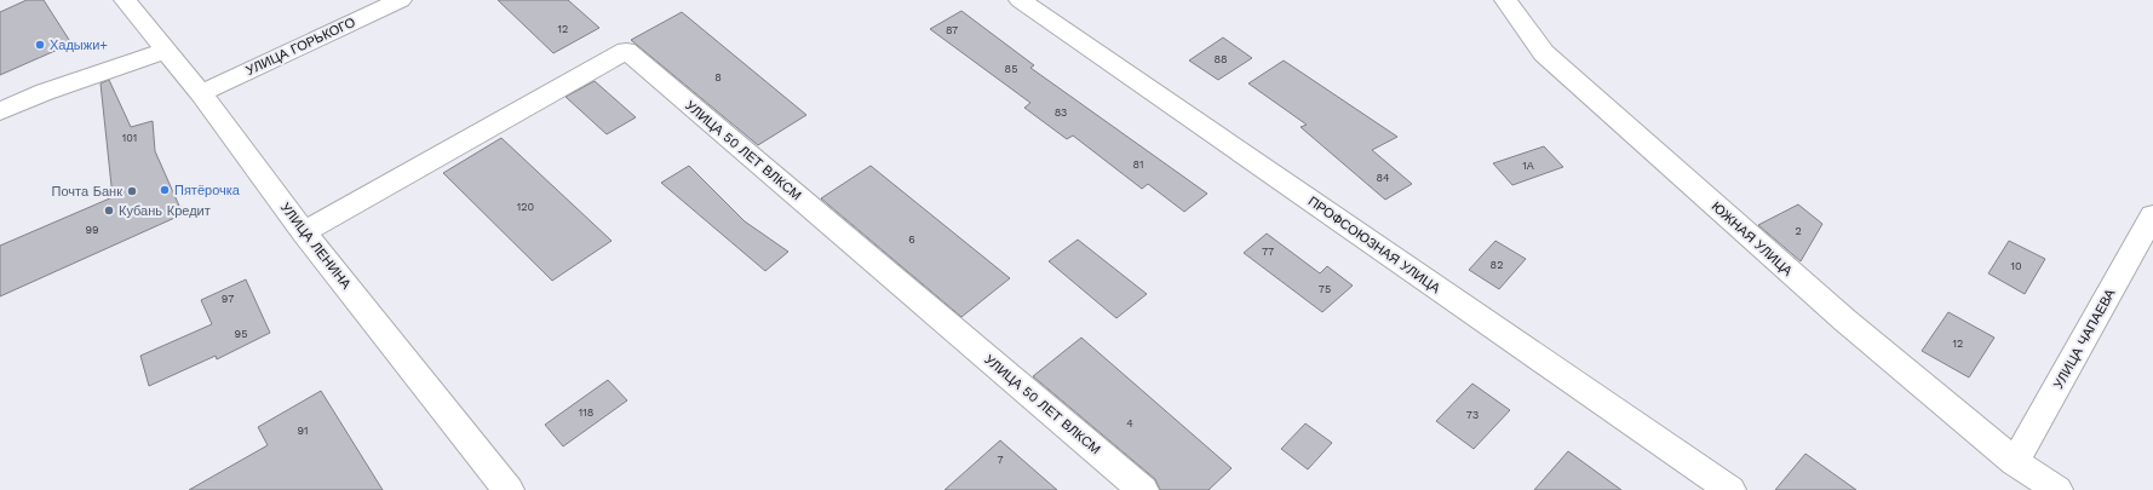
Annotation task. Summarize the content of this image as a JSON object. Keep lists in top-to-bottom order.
{
  "streets": {
    "street": [
      "УЛИЦА ГОРЬКОГО",
      "УЛИЦА 50 ЛЕТ ВЛКСМ",
      "ЮЖНАЯ УЛИЦА",
      "ПРОФСОЮЗНАЯ УЛИЦА",
      "УЛИЦА ЛЕНИНА",
      "УЛИЦА ЧАПАЕВА"
    ]
  },
  "crossings": [
    ["УЛИЦА ГОРЬКОГО", "УЛИЦА ЛЕНИНА"],
    ["УЛИЦА 50 ЛЕТ ВЛКСМ", "УЛИЦА ЛЕНИНА"],
    ["ЮЖНАЯ УЛИЦА", "УЛИЦА ЧАПАЕВА"]
  ],
  "places": [
    "Хадыжи+",
    "Пятёрочка",
    "Почта Банк",
    "Кубань Кредит"
  ],
  "house_numbers": [
    "12",
    "87",
    "88",
    "85",
    "8",
    "83",
    "101",
    "81",
    "1А",
    "84",
    "120",
    "99",
    "2",
    "6",
    "77",
    "82",
    "10",
    "75",
    "97",
    "95",
    "12",
    "118",
    "73",
    "4",
    "91",
    "7"
  ]
}
